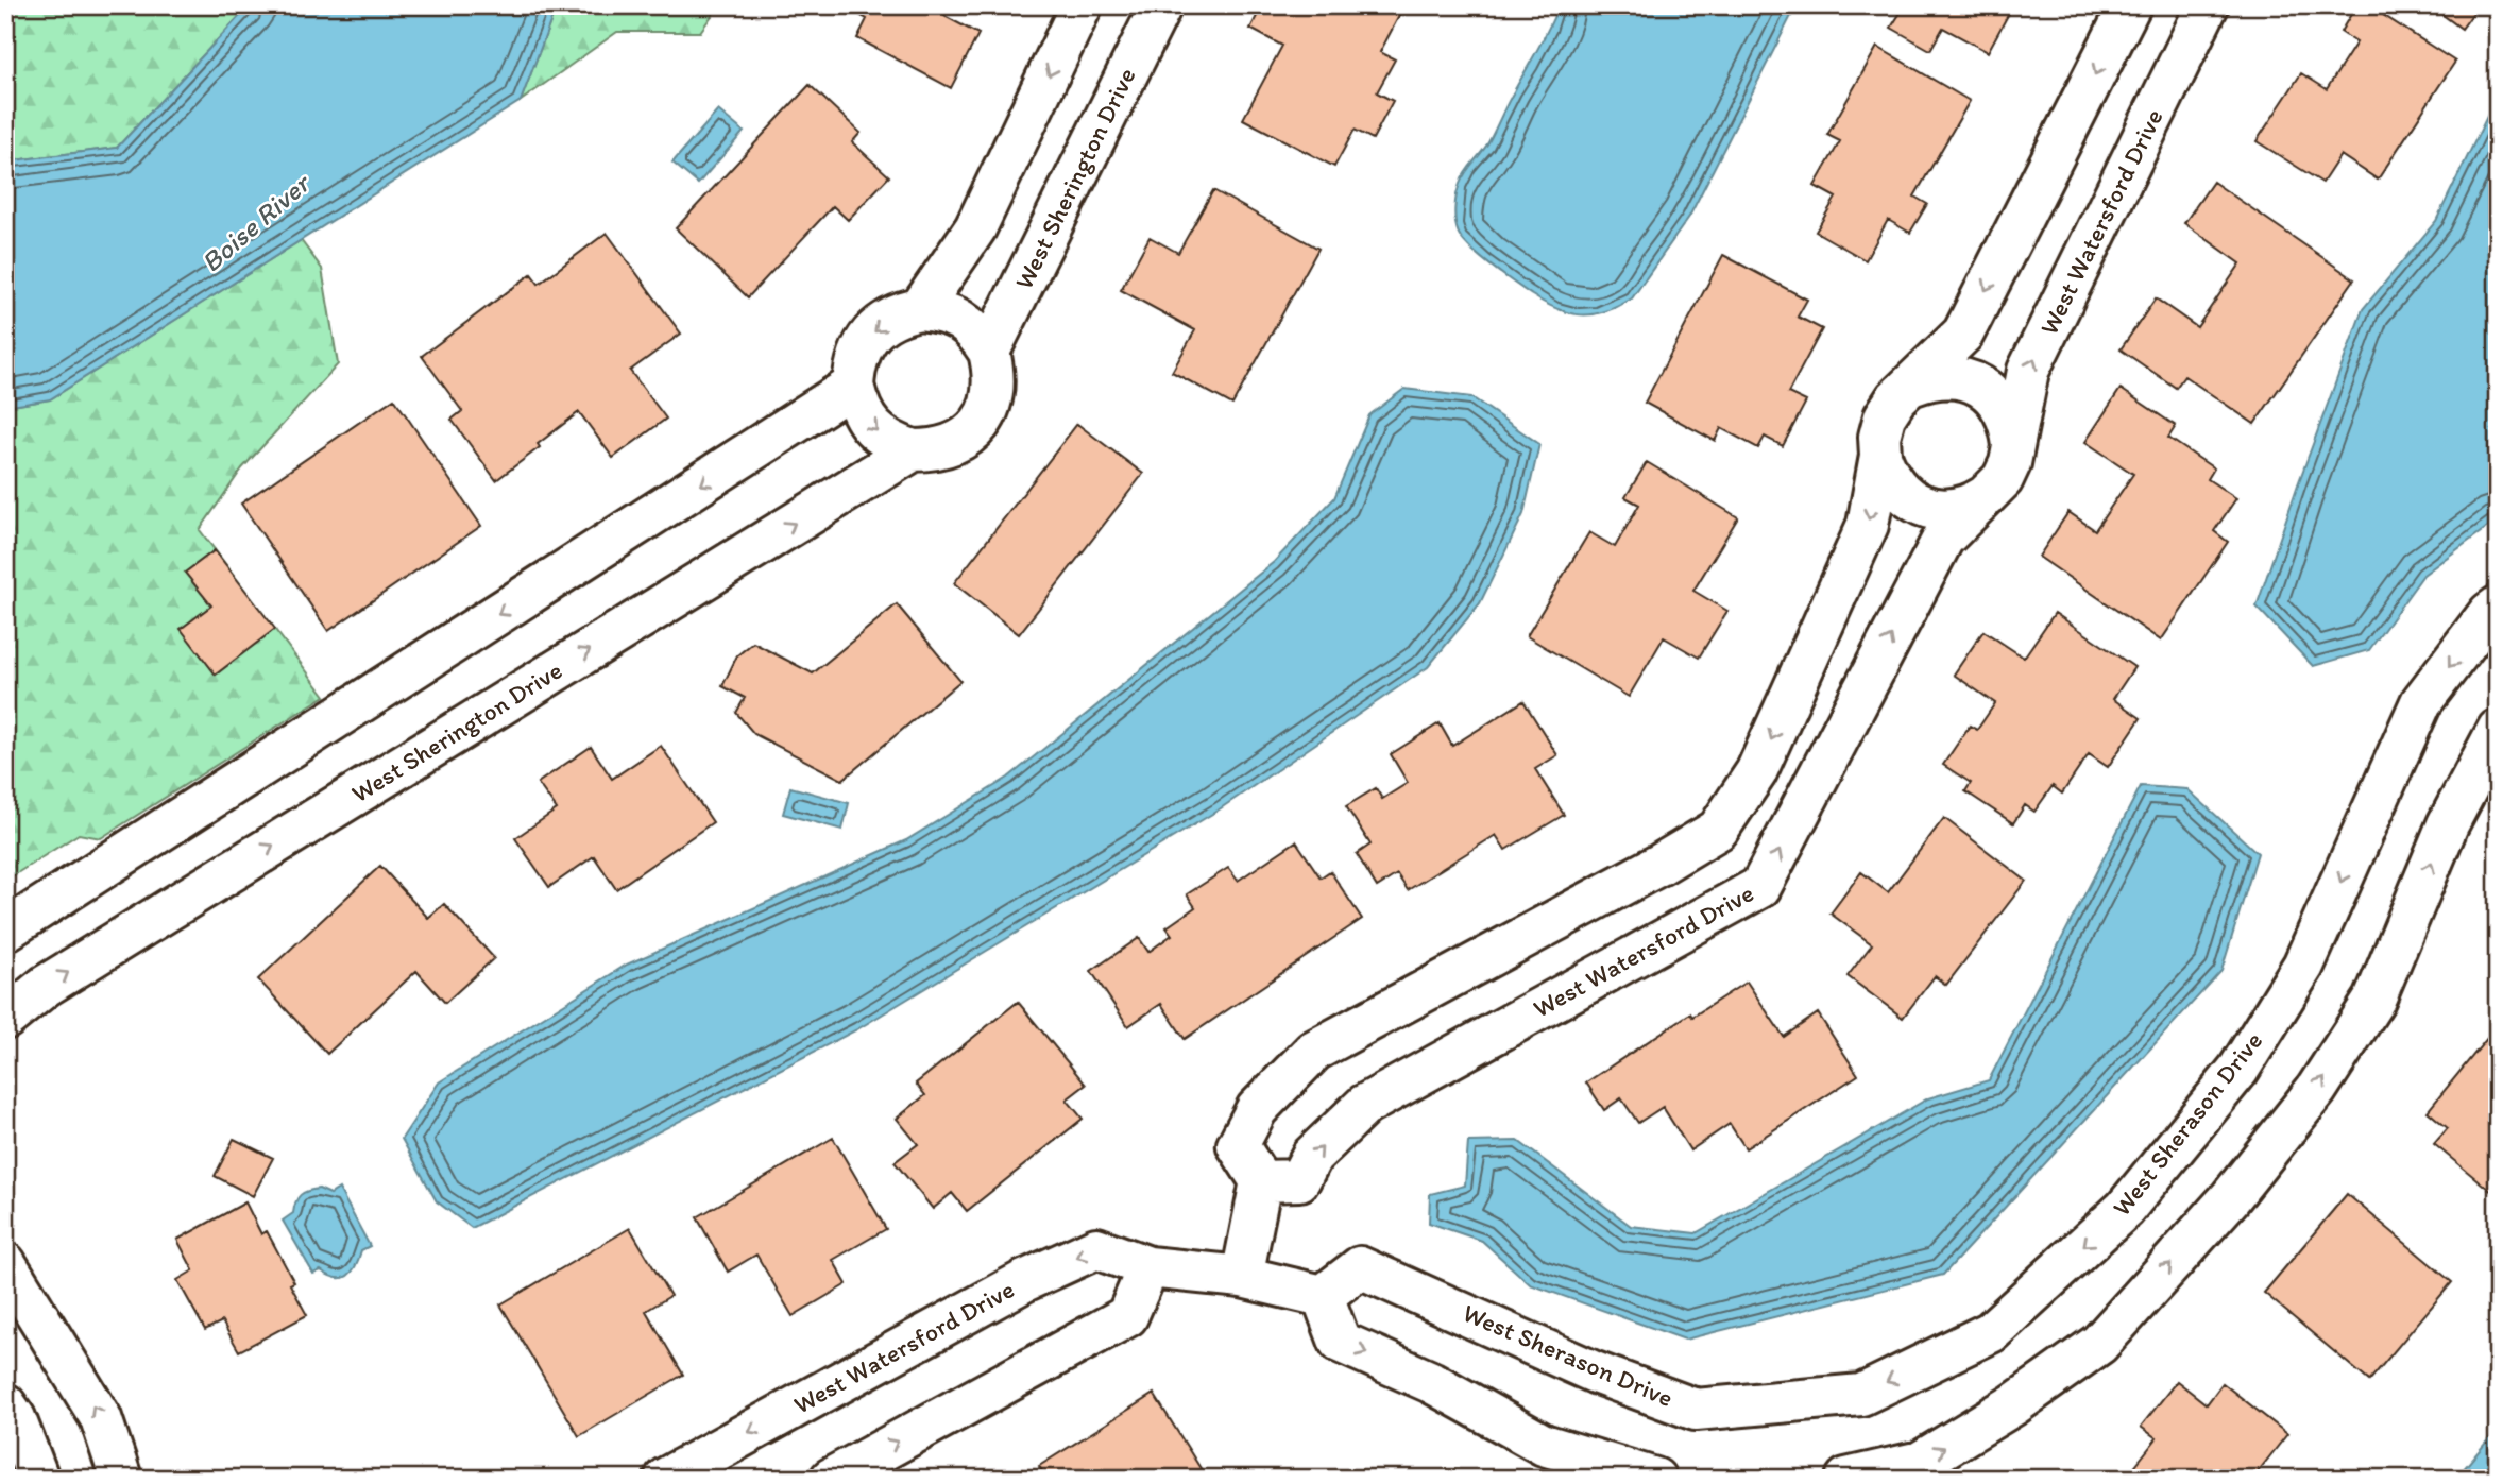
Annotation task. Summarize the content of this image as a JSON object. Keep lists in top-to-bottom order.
{
  "streets": {
    "street": ["West Sherington Drive", "West Watersford Drive", "West Sherason Drive"]
  },
  "water": ["Boise River"]
}
